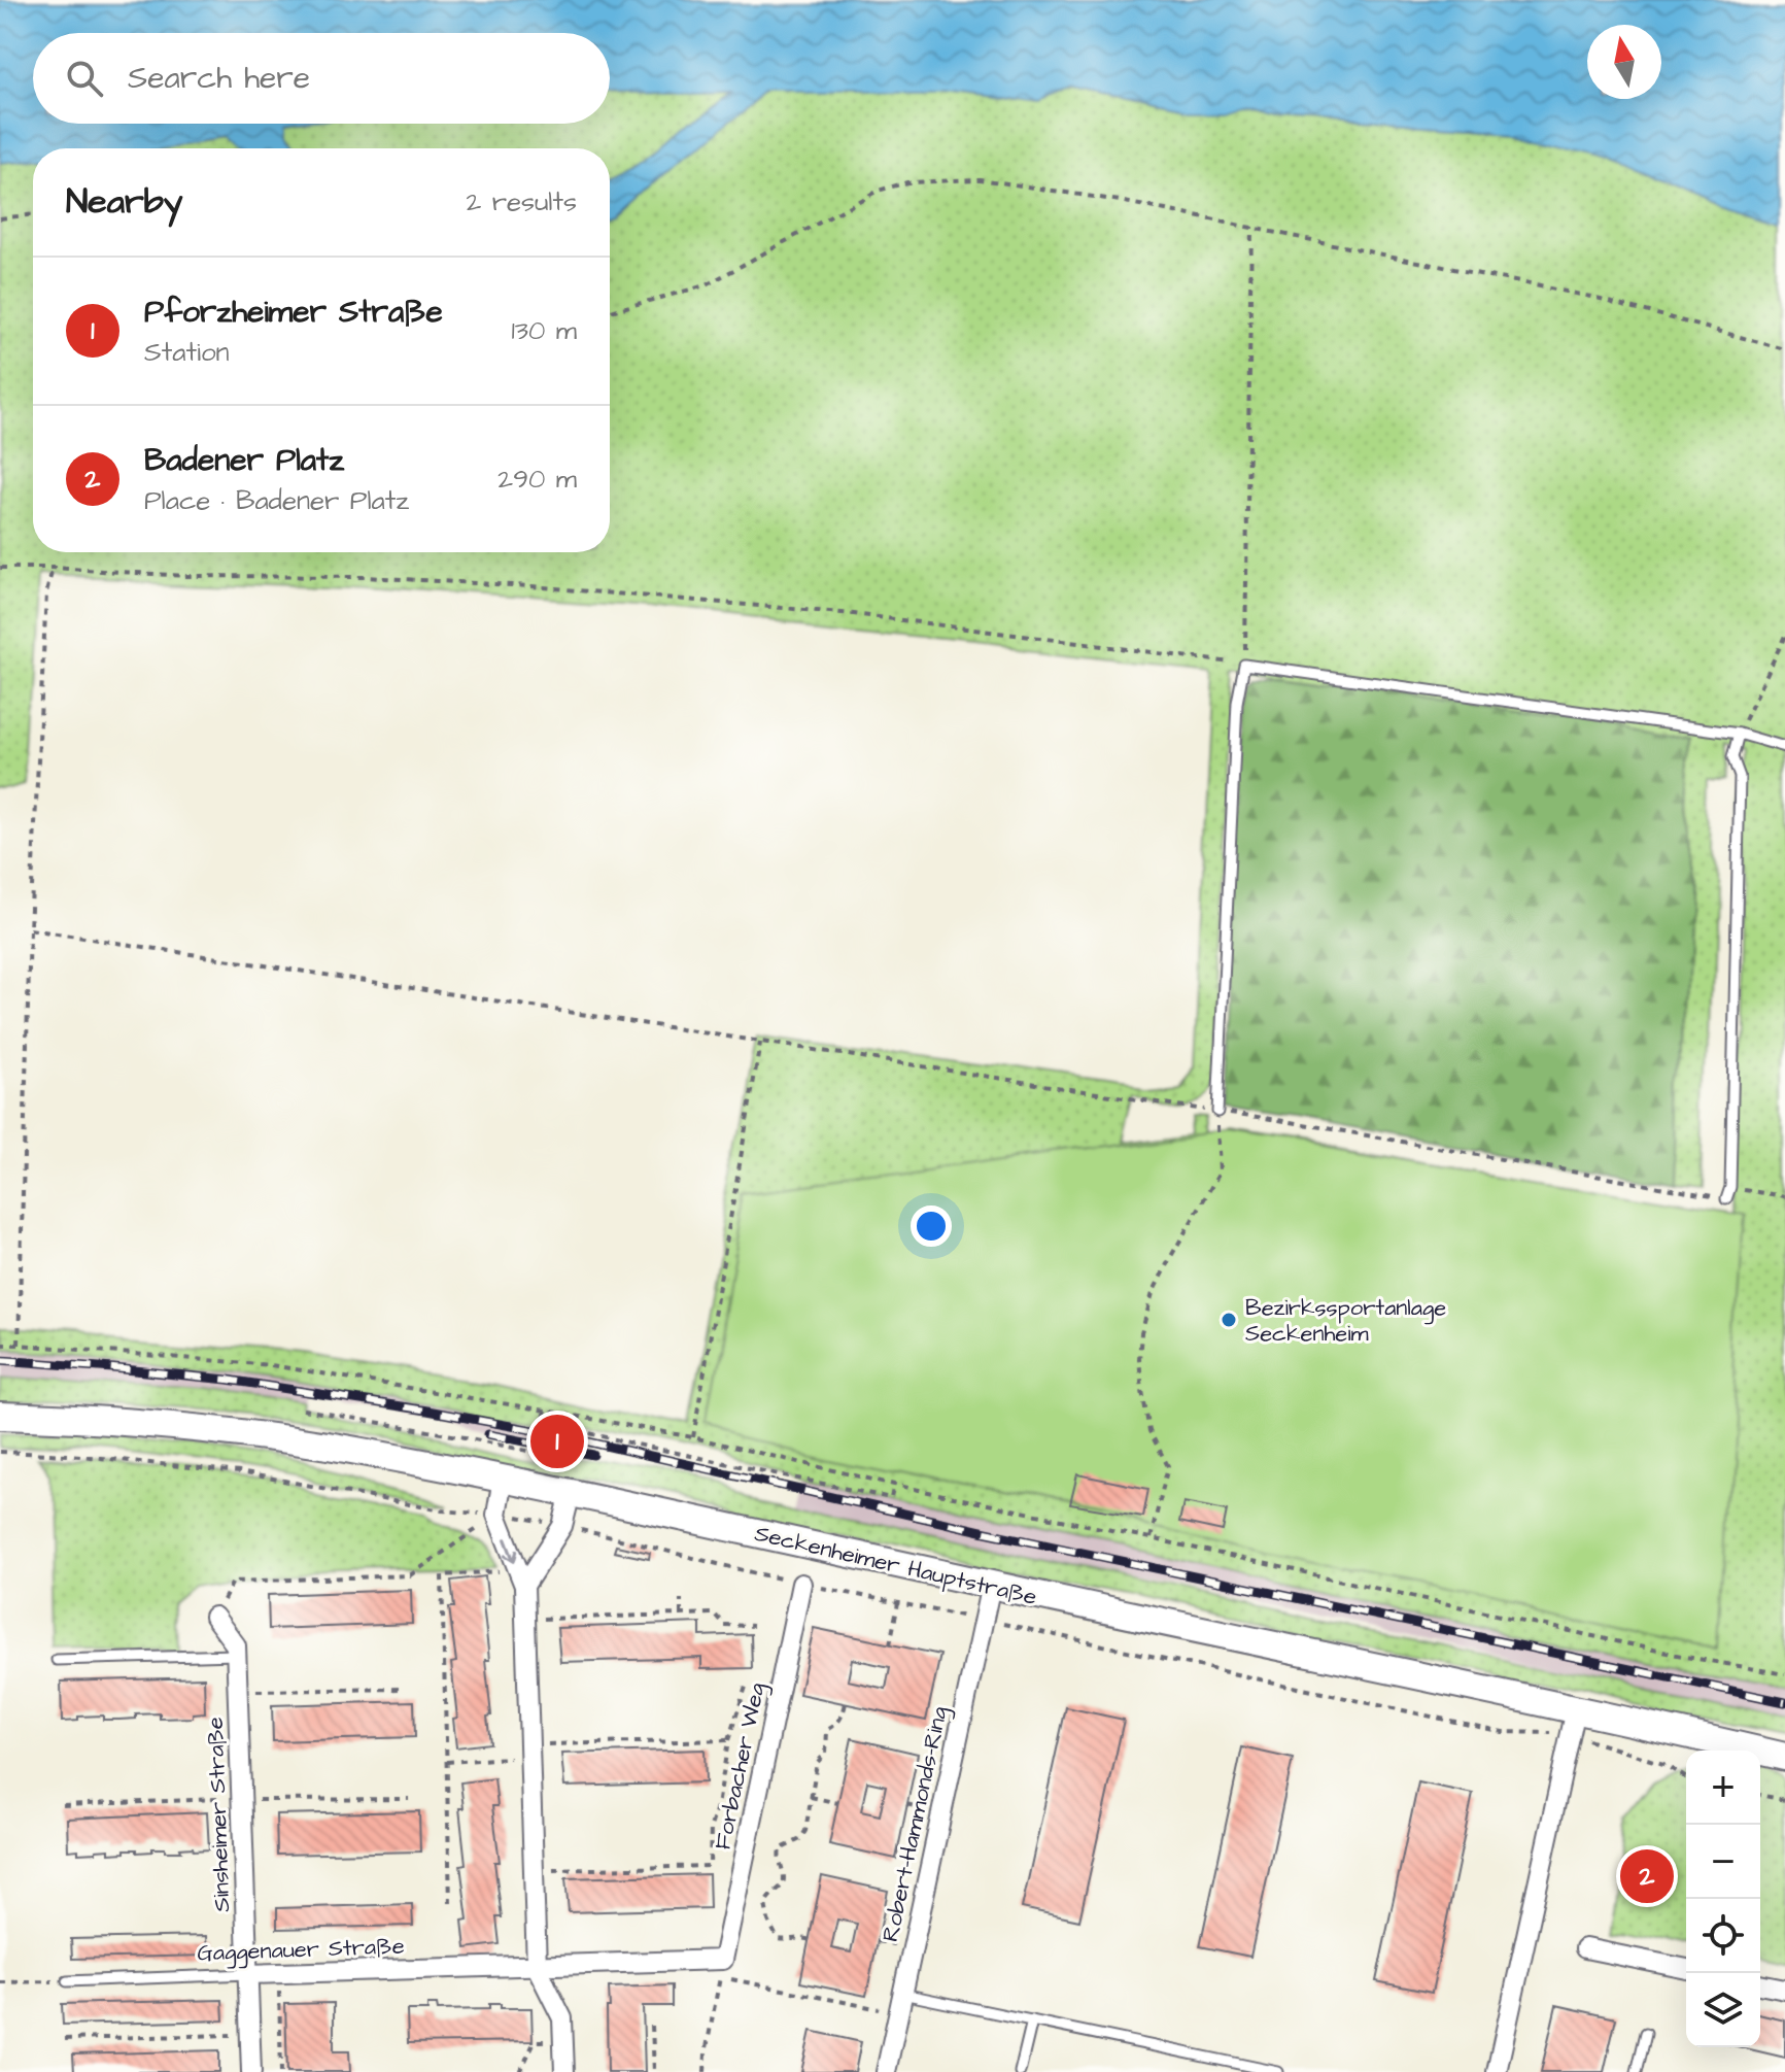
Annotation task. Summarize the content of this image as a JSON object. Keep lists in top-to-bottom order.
{
  "streets": {
    "main road": ["Seckenheimer Hauptstraße"],
    "street": [
      "Forbacher Weg",
      "Sinsheimer Straße",
      "Robert-Hammonds-Ring",
      "Gaggenauer Straße"
    ]
  },
  "crossings": [
    ["Seckenheimer Hauptstraße", "Robert-Hammonds-Ring"],
    ["Sinsheimer Straße", "Gaggenauer Straße"]
  ],
  "places": ["Bezirkssportanlage Seckenheim"],
  "north": "top",
  "page": {
    "search": "Search here",
    "heading": ["Nearby", "2 results"],
    "list": [
      {
        "mark": "1",
        "name": "Pforzheimer Straße",
        "note": "Station",
        "value": "130 m"
      },
      {
        "mark": "2",
        "name": "Badener Platz",
        "note": "Place · Badener Platz",
        "value": "290 m"
      }
    ],
    "pins": ["1", "2"],
    "map_buttons": ["+", "−"]
  }
}
